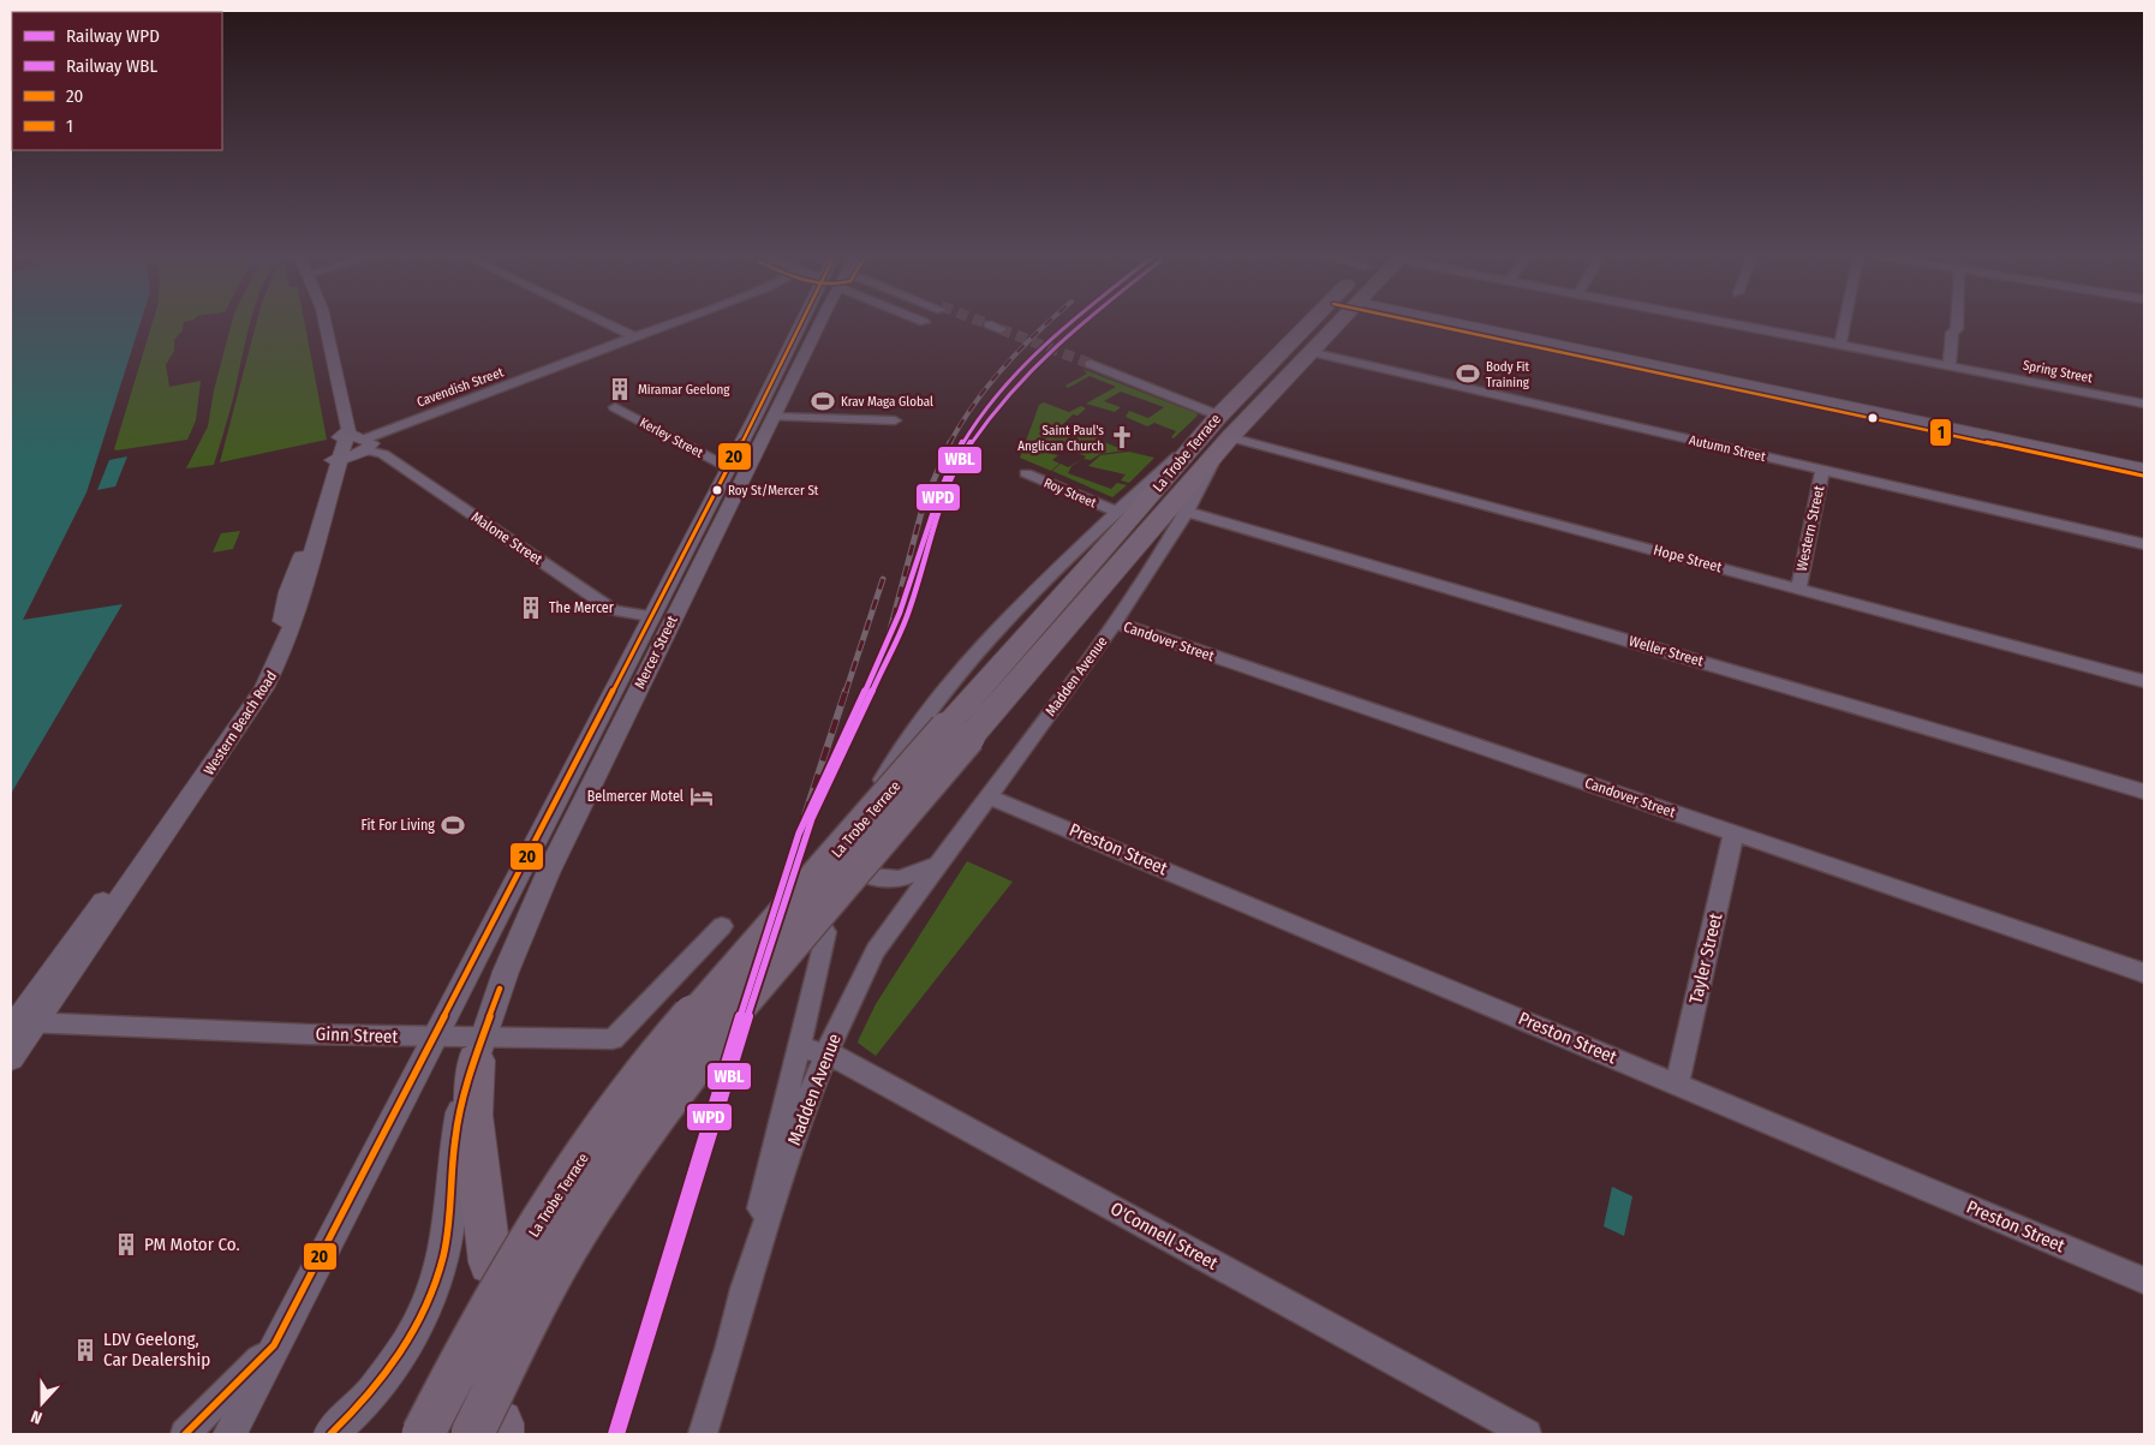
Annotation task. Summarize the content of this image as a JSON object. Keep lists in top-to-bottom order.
{
  "streets": {
    "highway": ["La Trobe Terrace"],
    "street": [
      "Spring Street",
      "Cavendish Street",
      "Kerley Street",
      "Autumn Street",
      "Roy Street",
      "Western Street",
      "Malone Street",
      "Hope Street",
      "Candover Street",
      "Weller Street",
      "Mercer Street",
      "Madden Avenue",
      "Western Beach Road",
      "Preston Street",
      "Tayler Street",
      "Ginn Street",
      "O'Connell Street"
    ]
  },
  "crossings": [
    ["Cavendish Street", "Malone Street"],
    ["Cavendish Street", "Western Beach Road"],
    ["Kerley Street", "Mercer Street"],
    ["Autumn Street", "La Trobe Terrace"],
    ["Autumn Street", "Western Street"],
    ["La Trobe Terrace", "Hope Street"],
    ["La Trobe Terrace", "Madden Avenue"],
    ["Western Street", "Hope Street"],
    ["Malone Street", "Mercer Street"],
    ["Malone Street", "Western Beach Road"],
    ["Hope Street", "Madden Avenue"],
    ["Candover Street", "Madden Avenue"],
    ["Candover Street", "Tayler Street"],
    ["Weller Street", "Madden Avenue"],
    ["Mercer Street", "Ginn Street"],
    ["Madden Avenue", "Preston Street"],
    ["Madden Avenue", "O'Connell Street"],
    ["Western Beach Road", "Ginn Street"],
    ["Preston Street", "Tayler Street"]
  ],
  "places": {
    "sports": ["Body Fit Training", "Krav Maga Global", "Fit For Living"],
    "building": [
      "Miramar Geelong",
      "The Mercer",
      "PM Motor Co.",
      "LDV Geelong, Car Dealership"
    ],
    "church": ["Saint Paul's Anglican Church"],
    "other": ["Roy St/Mercer St"],
    "hotel": ["Belmercer Motel"]
  },
  "lines": [
    "rail line WPD",
    "rail line WBL",
    "transit line 20",
    "transit line 1"
  ],
  "legend": [
    "Railway WPD",
    "Railway WBL",
    "20",
    "1"
  ],
  "north": "bottom"
}
